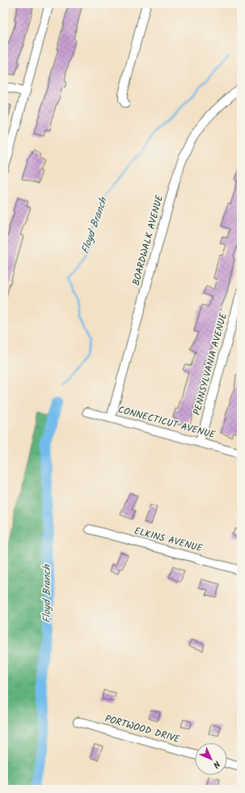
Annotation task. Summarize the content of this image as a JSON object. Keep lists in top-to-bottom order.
{
  "streets": {
    "street": [
      "BOARDWALK AVENUE",
      "PENNSYLVANIA AVENUE",
      "CONNECTICUT AVENUE",
      "ELKINS AVENUE",
      "PORTWOOD DRIVE"
    ]
  },
  "crossings": [
    ["BOARDWALK AVENUE", "CONNECTICUT AVENUE"],
    ["PENNSYLVANIA AVENUE", "CONNECTICUT AVENUE"]
  ],
  "water": ["Floyd Branch"],
  "north": "bottom right"
}
